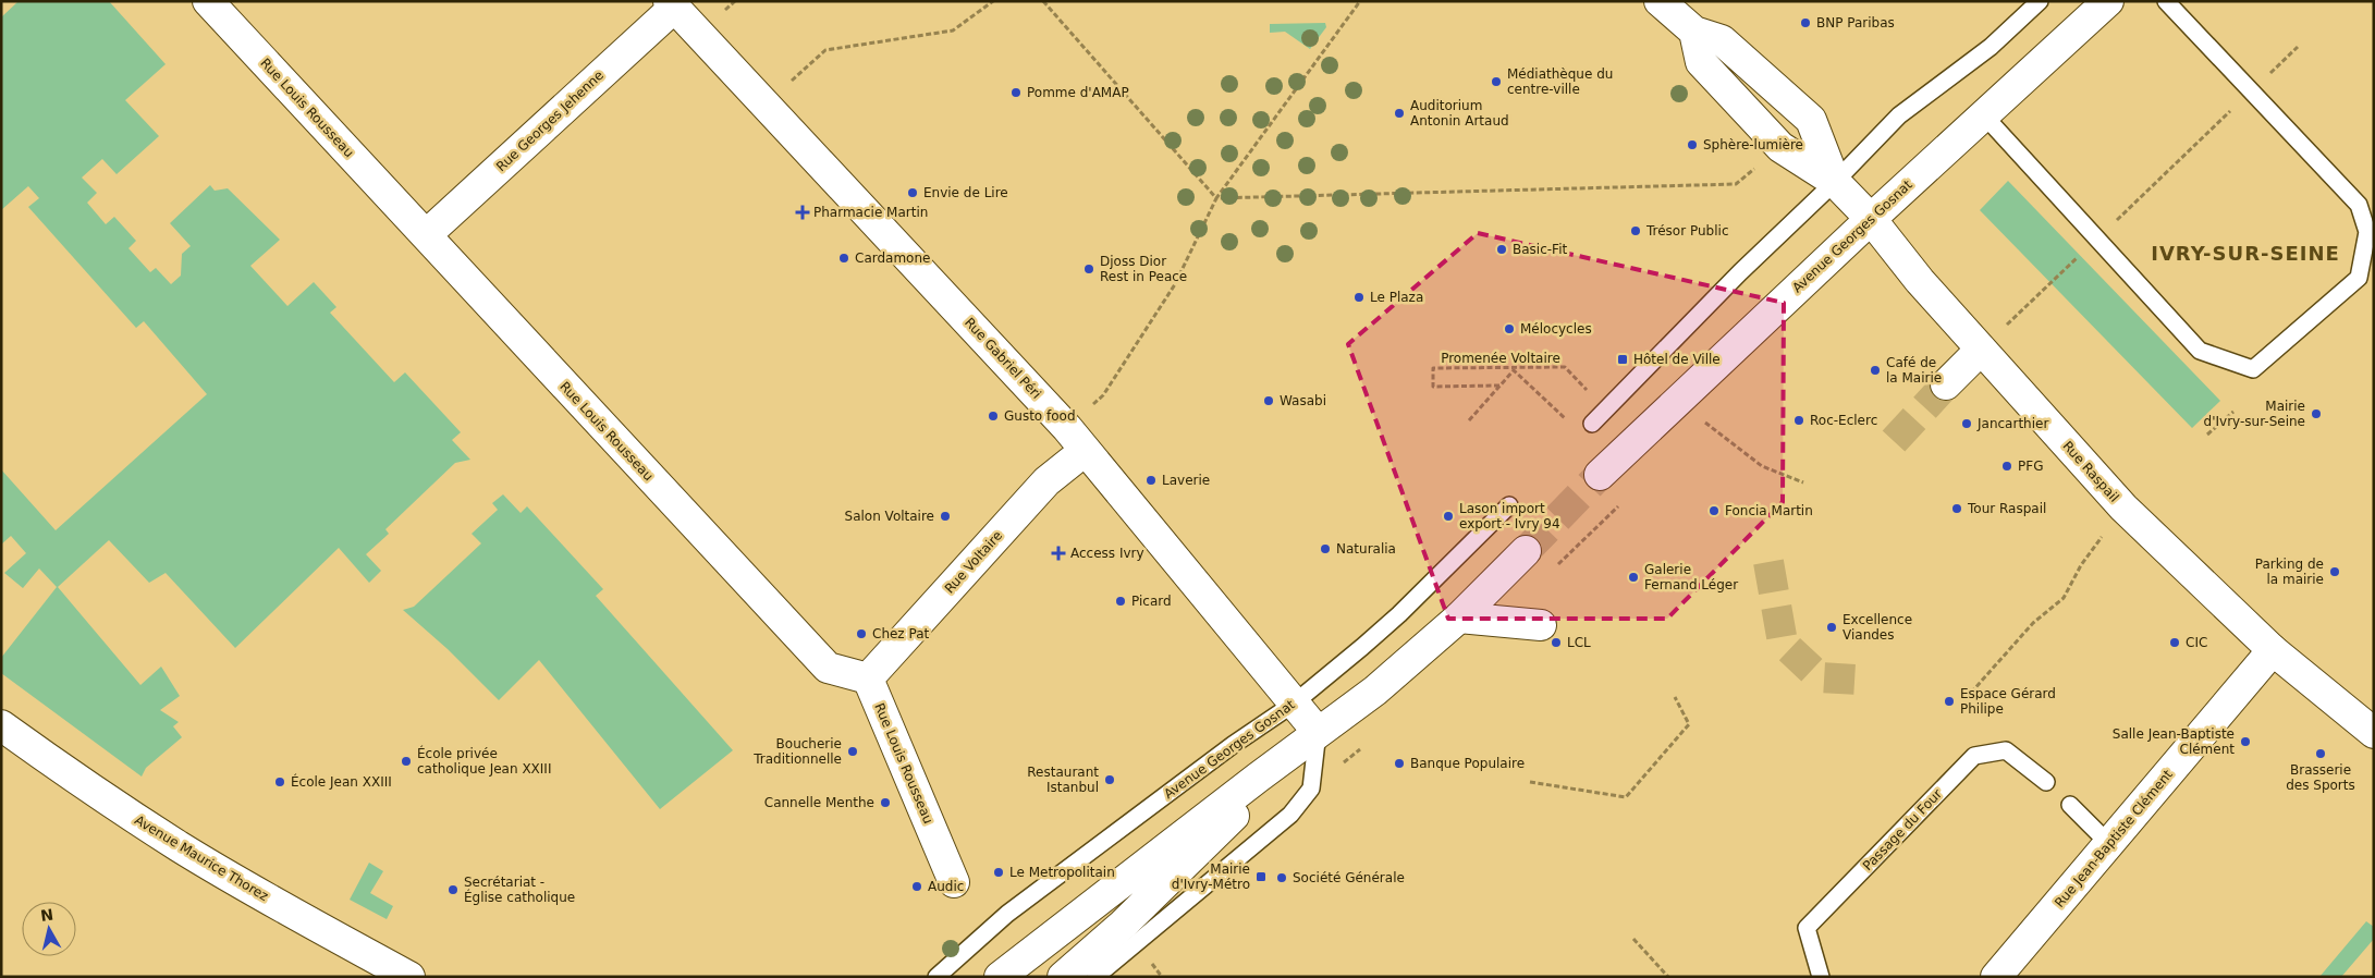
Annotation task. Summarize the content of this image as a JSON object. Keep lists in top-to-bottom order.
{
  "streets": {
    "street": [
      "Rue Louis Rousseau",
      "Rue Georges Jehenne",
      "Avenue Georges Gosnat",
      "Rue Gabriel Péri",
      "Rue Raspail",
      "Rue Voltaire",
      "Rue Jean-Baptiste Clément",
      "Avenue Maurice Thorez"
    ],
    "lane": ["Passage du Four"],
    "path": ["Promenée Voltaire"]
  },
  "crossings": [
    ["Rue Louis Rousseau", "Rue Georges Jehenne"],
    ["Rue Louis Rousseau", "Rue Voltaire"],
    ["Rue Georges Jehenne", "Rue Gabriel Péri"],
    ["Avenue Georges Gosnat", "Rue Gabriel Péri"],
    ["Avenue Georges Gosnat", "Rue Raspail"],
    ["Rue Gabriel Péri", "Rue Voltaire"],
    ["Rue Raspail", "Rue Jean-Baptiste Clément"]
  ],
  "districts": ["IVRY-SUR-SEINE"],
  "places": {
    "other": [
      "BNP Paribas",
      "Médiathèque du centre-ville",
      "Pomme d'AMAP",
      "Auditorium Antonin Artaud",
      "Sphère-lumière",
      "Envie de Lire",
      "Trésor Public",
      "Basic-Fit",
      "Cardamone",
      "Djoss Dior Rest in Peace",
      "Le Plaza",
      "Mélocycles",
      "Café de la Mairie",
      "Wasabi",
      "Mairie d'Ivry-sur-Seine",
      "Gusto food",
      "Roc-Eclerc",
      "Jancarthier",
      "PFG",
      "Laverie",
      "Tour Raspail",
      "Foncia Martin",
      "Salon Voltaire",
      "Lason import export - Ivry 94",
      "Naturalia",
      "Parking de la mairie",
      "Galerie Fernand Léger",
      "Picard",
      "Excellence Viandes",
      "Chez Pat",
      "LCL",
      "CIC",
      "Espace Gérard Philipe",
      "Salle Jean-Baptiste Clément",
      "Boucherie Traditionnelle",
      "Brasserie des Sports",
      "École privée catholique Jean XXIII",
      "Banque Populaire",
      "Restaurant Istanbul",
      "École Jean XXIII",
      "Cannelle Menthe",
      "Le Metropolitain",
      "Société Générale",
      "Audic",
      "Secrétariat - Église catholique"
    ],
    "health": ["Pharmacie Martin", "Access Ivry"],
    "transit": ["Hôtel de Ville", "Mairie d'Ivry-Métro"]
  },
  "north": "top"
}
